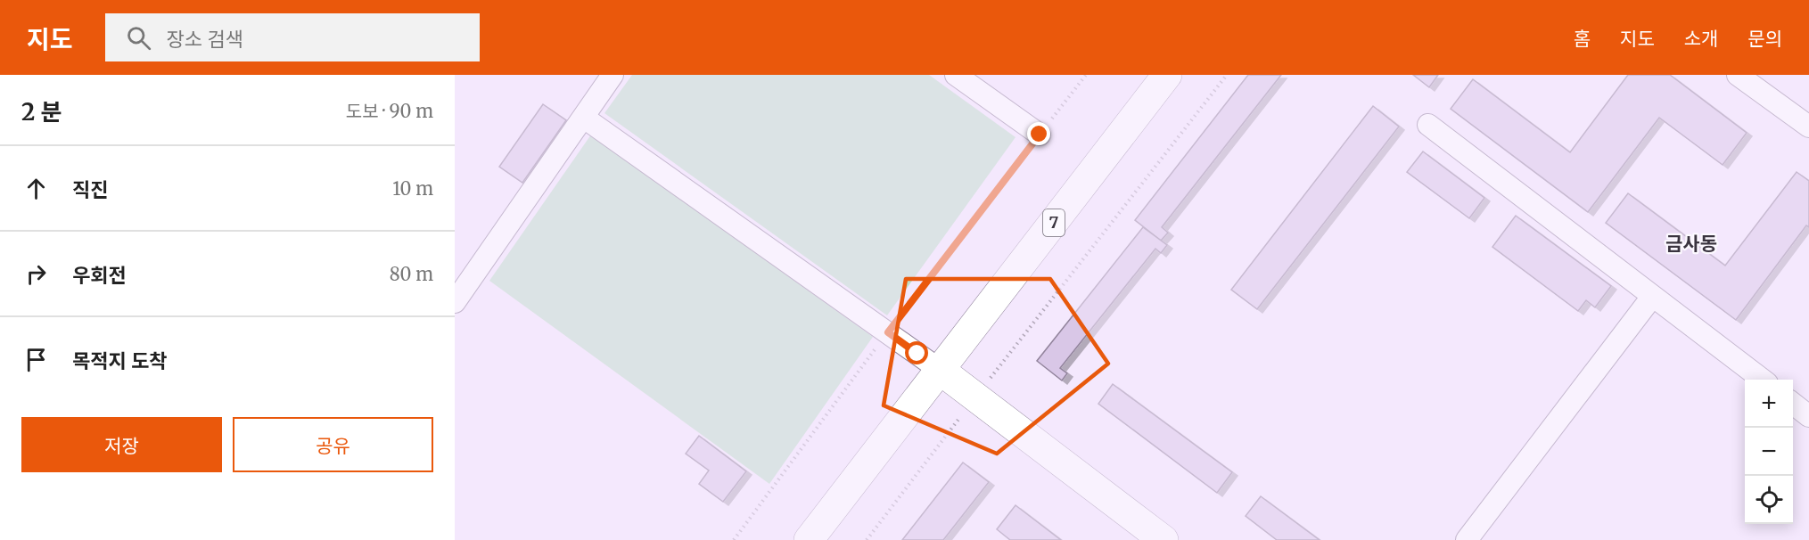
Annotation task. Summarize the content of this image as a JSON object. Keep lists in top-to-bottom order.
{
  "streets": {
    "main road": ["7"]
  },
  "districts": ["금사동"],
  "page": {
    "header": "지도",
    "search": "장소 검색",
    "nav": [
      "홈",
      "지도",
      "소개",
      "문의"
    ],
    "heading": ["2 분", "도보 · 90 m"],
    "list": [
      ["직진", "10 m"],
      ["우회전", "80 m"],
      "목적지 도착"
    ],
    "map_buttons": ["+", "−"],
    "buttons": ["저장", "공유"]
  }
}
